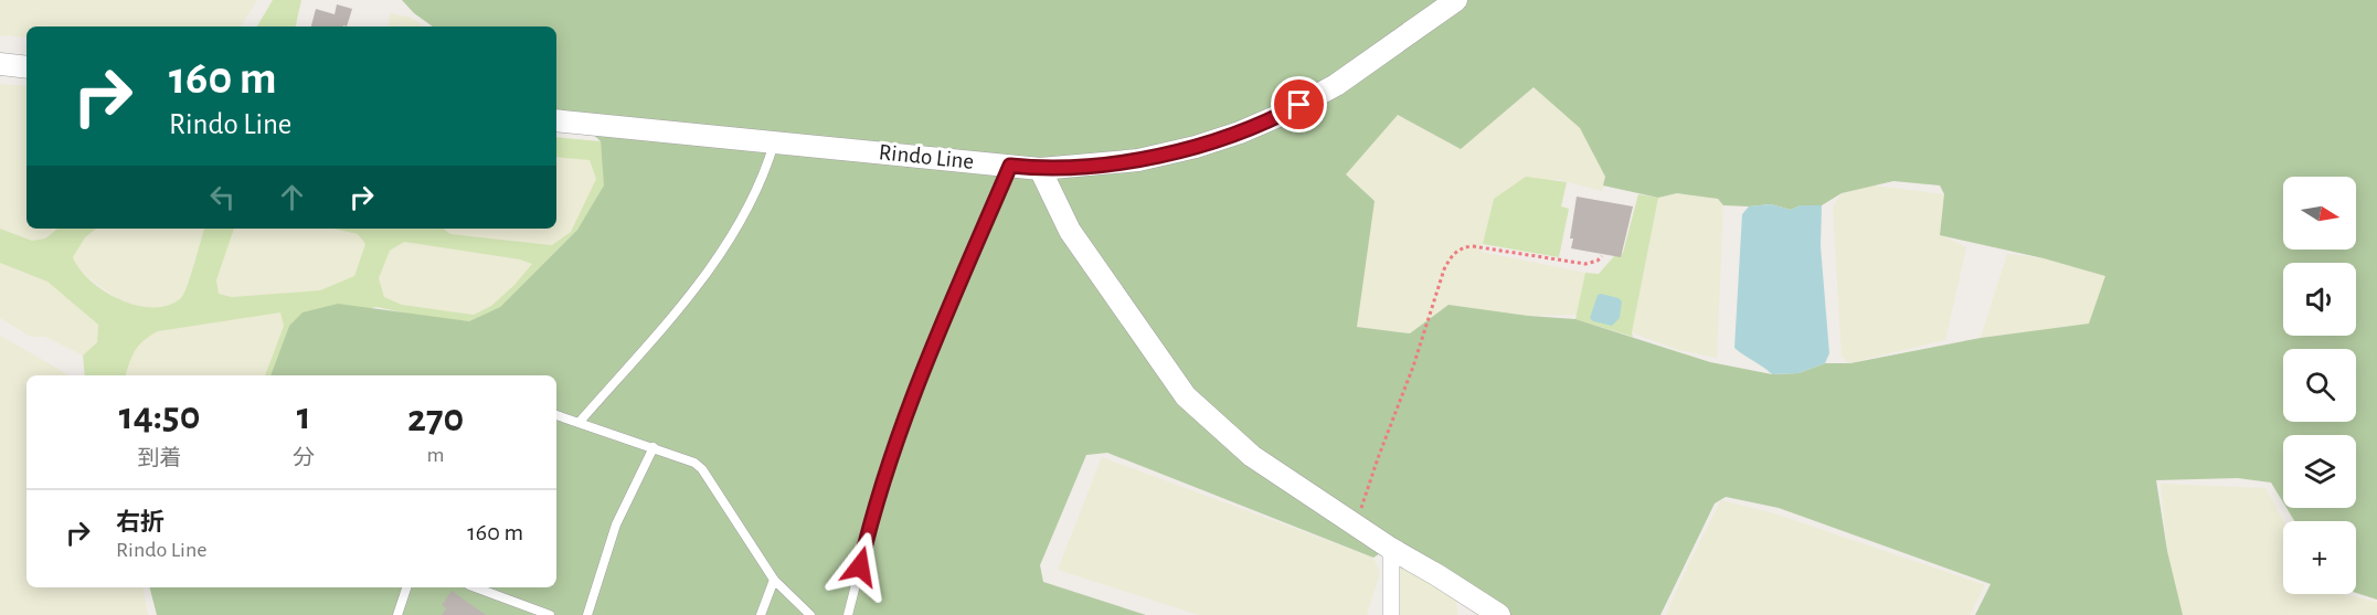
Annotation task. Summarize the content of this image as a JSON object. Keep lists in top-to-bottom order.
{
  "streets": {
    "street": ["Rindo Line"]
  },
  "north": "right",
  "page": {
    "turn": ["160 m", "Rindo Line"],
    "map_buttons": "+",
    "eta": [
      "14:50",
      "到着",
      "1",
      "分",
      "270",
      "m"
    ],
    "list": [
      {
        "name": "右折",
        "note": "Rindo Line",
        "value": "160 m"
      }
    ]
  }
}
